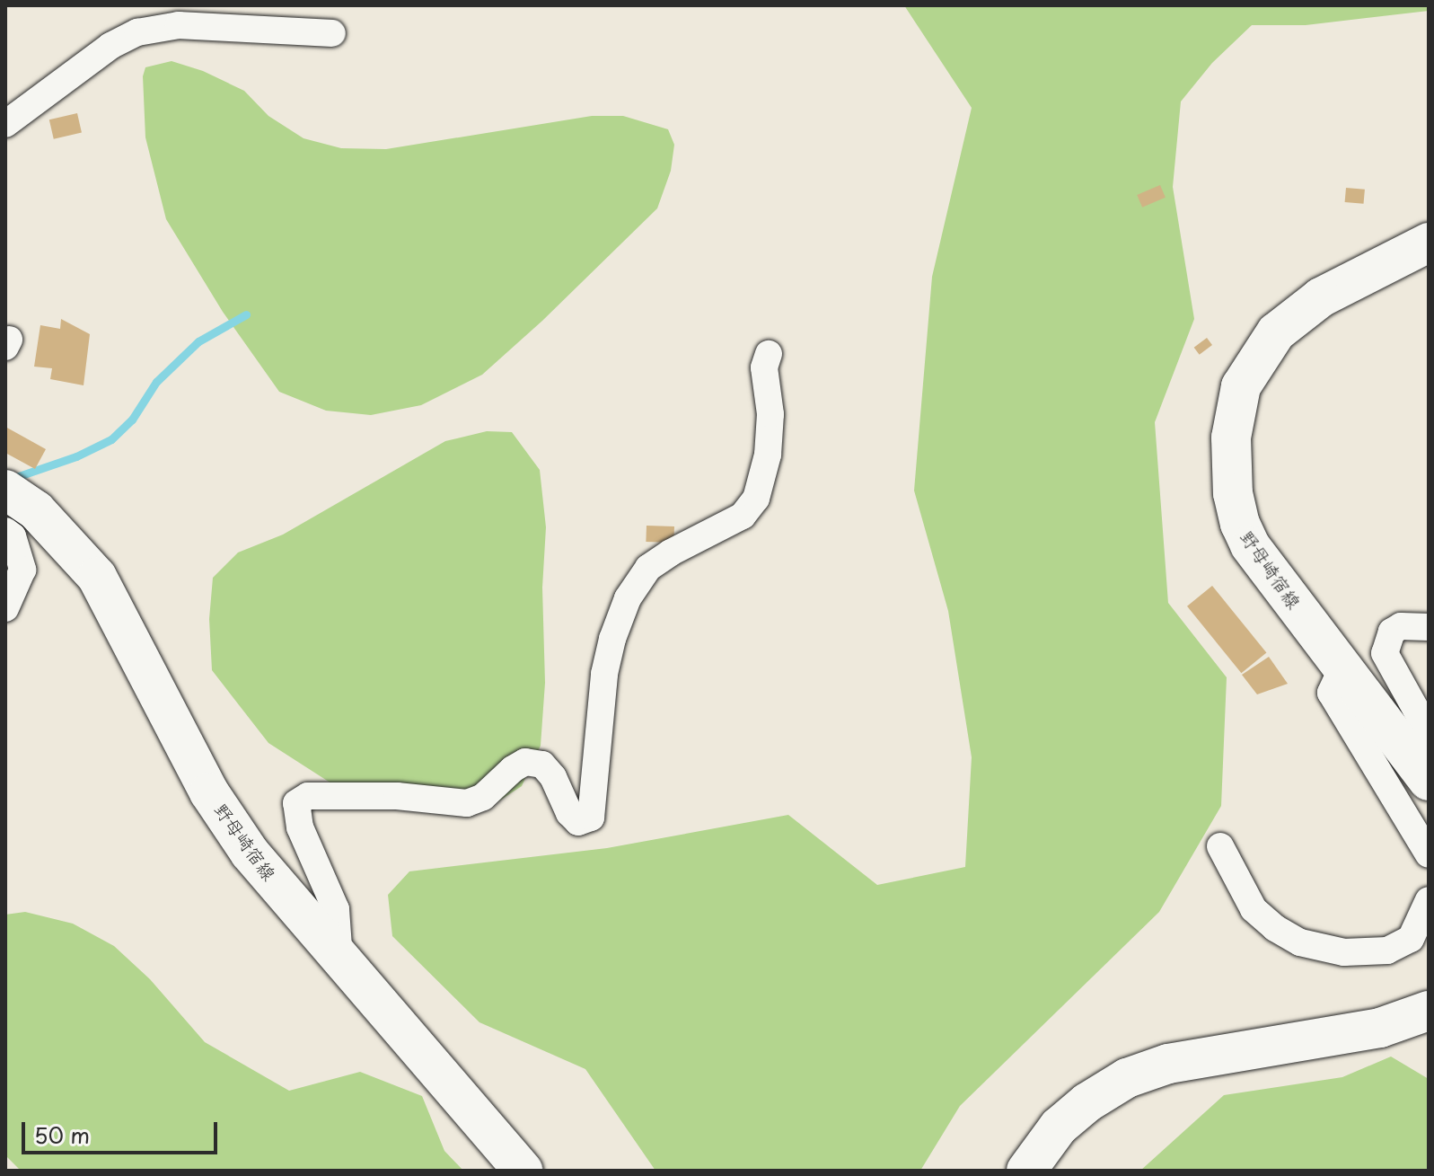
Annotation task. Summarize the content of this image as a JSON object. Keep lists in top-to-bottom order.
{
  "streets": {
    "main road": ["野母崎宿線"]
  },
  "scale_bar": "50 m"
}
